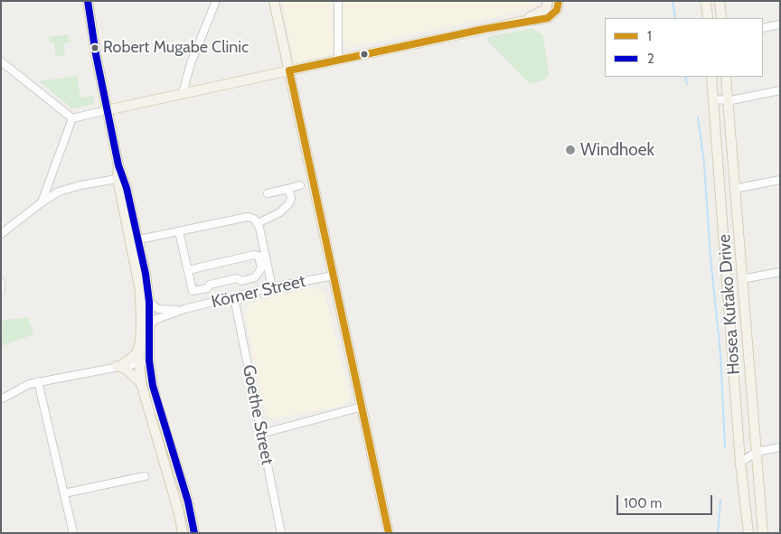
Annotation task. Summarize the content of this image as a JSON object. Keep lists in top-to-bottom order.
{
  "streets": {
    "main road": ["Hosea Kutako Drive"],
    "street": ["Körner Street", "Goethe Street"]
  },
  "crossings": [
    ["Körner Street", "Goethe Street"]
  ],
  "places": ["Robert Mugabe Clinic", "Windhoek"],
  "lines": ["transit line 1", "transit line 2"],
  "legend": ["1", "2"],
  "scale_bar": "100 m"
}
